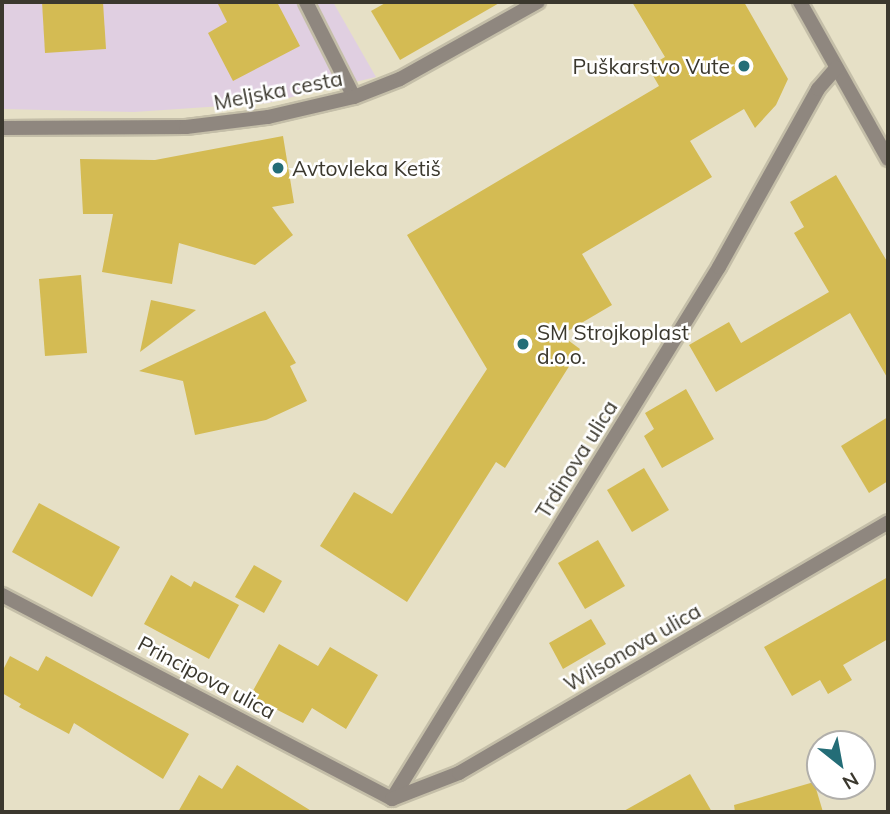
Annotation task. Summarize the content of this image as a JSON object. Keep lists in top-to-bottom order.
{
  "streets": {
    "street": [
      "Meljska cesta",
      "Trdinova ulica",
      "Wilsonova ulica",
      "Principova ulica"
    ]
  },
  "crossings": [
    ["Trdinova ulica", "Wilsonova ulica"],
    ["Trdinova ulica", "Principova ulica"],
    ["Wilsonova ulica", "Principova ulica"]
  ],
  "places": ["Puškarstvo Vute", "Avtovleka Ketiš", "SM Strojkoplast d.o.o."],
  "north": "bottom right"
}
